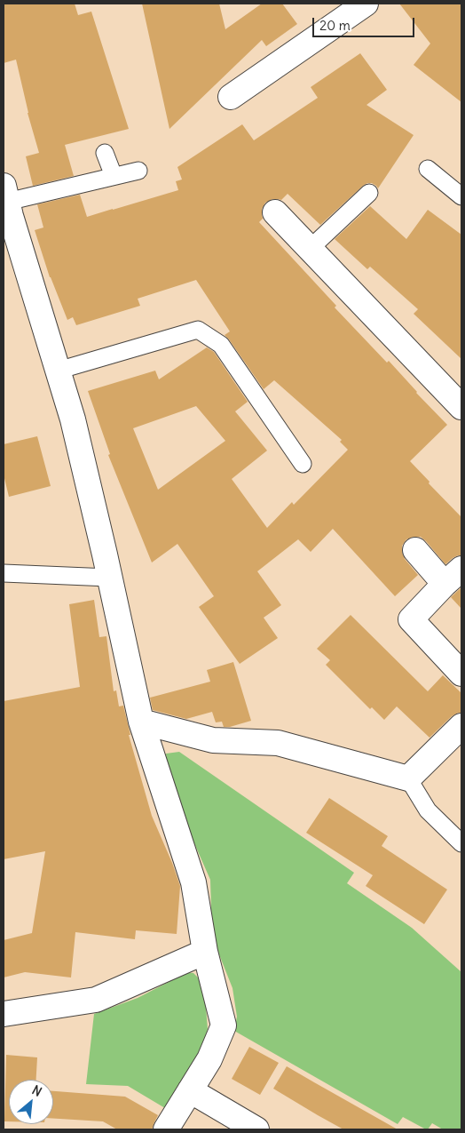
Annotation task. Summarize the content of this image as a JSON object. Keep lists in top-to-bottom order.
{
  "scale_bar": "20 m",
  "north": "top right"
}
